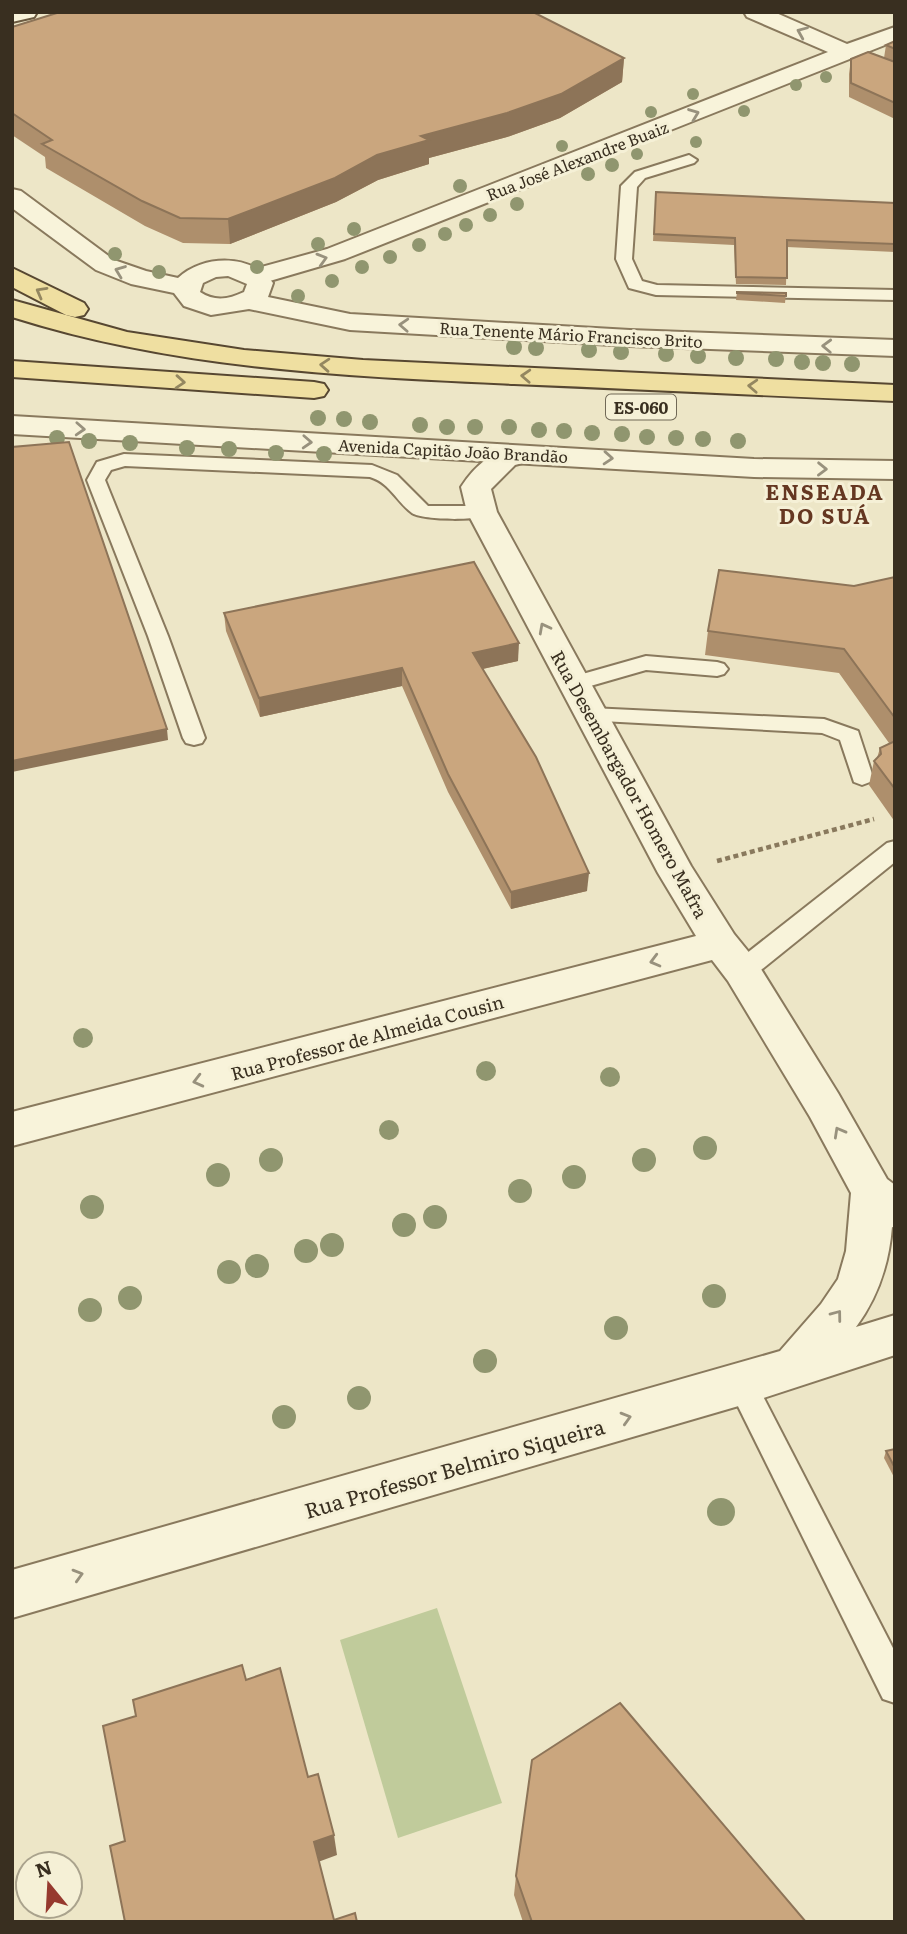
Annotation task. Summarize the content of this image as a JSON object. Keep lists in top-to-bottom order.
{
  "streets": {
    "main road": ["ES-060"],
    "street": [
      "Rua José Alexandre Buaiz",
      "Rua Tenente Mário Francisco Brito",
      "Avenida Capitão João Brandão",
      "Rua Desembargador Homero Mafra",
      "Rua Professor de Almeida Cousin",
      "Rua Professor Belmiro Siqueira"
    ]
  },
  "crossings": [
    ["Rua José Alexandre Buaiz", "Rua Tenente Mário Francisco Brito"],
    ["Avenida Capitão João Brandão", "Rua Desembargador Homero Mafra"],
    ["Rua Desembargador Homero Mafra", "Rua Professor de Almeida Cousin"],
    ["Rua Desembargador Homero Mafra", "Rua Professor Belmiro Siqueira"]
  ],
  "one_way": [
    "Rua José Alexandre Buaiz",
    "Rua Tenente Mário Francisco Brito",
    "Avenida Capitão João Brandão",
    "Rua Desembargador Homero Mafra",
    "Rua Professor de Almeida Cousin",
    "Rua Professor Belmiro Siqueira"
  ],
  "districts": ["ENSEADA DO SUÁ"],
  "north": "top"
}
